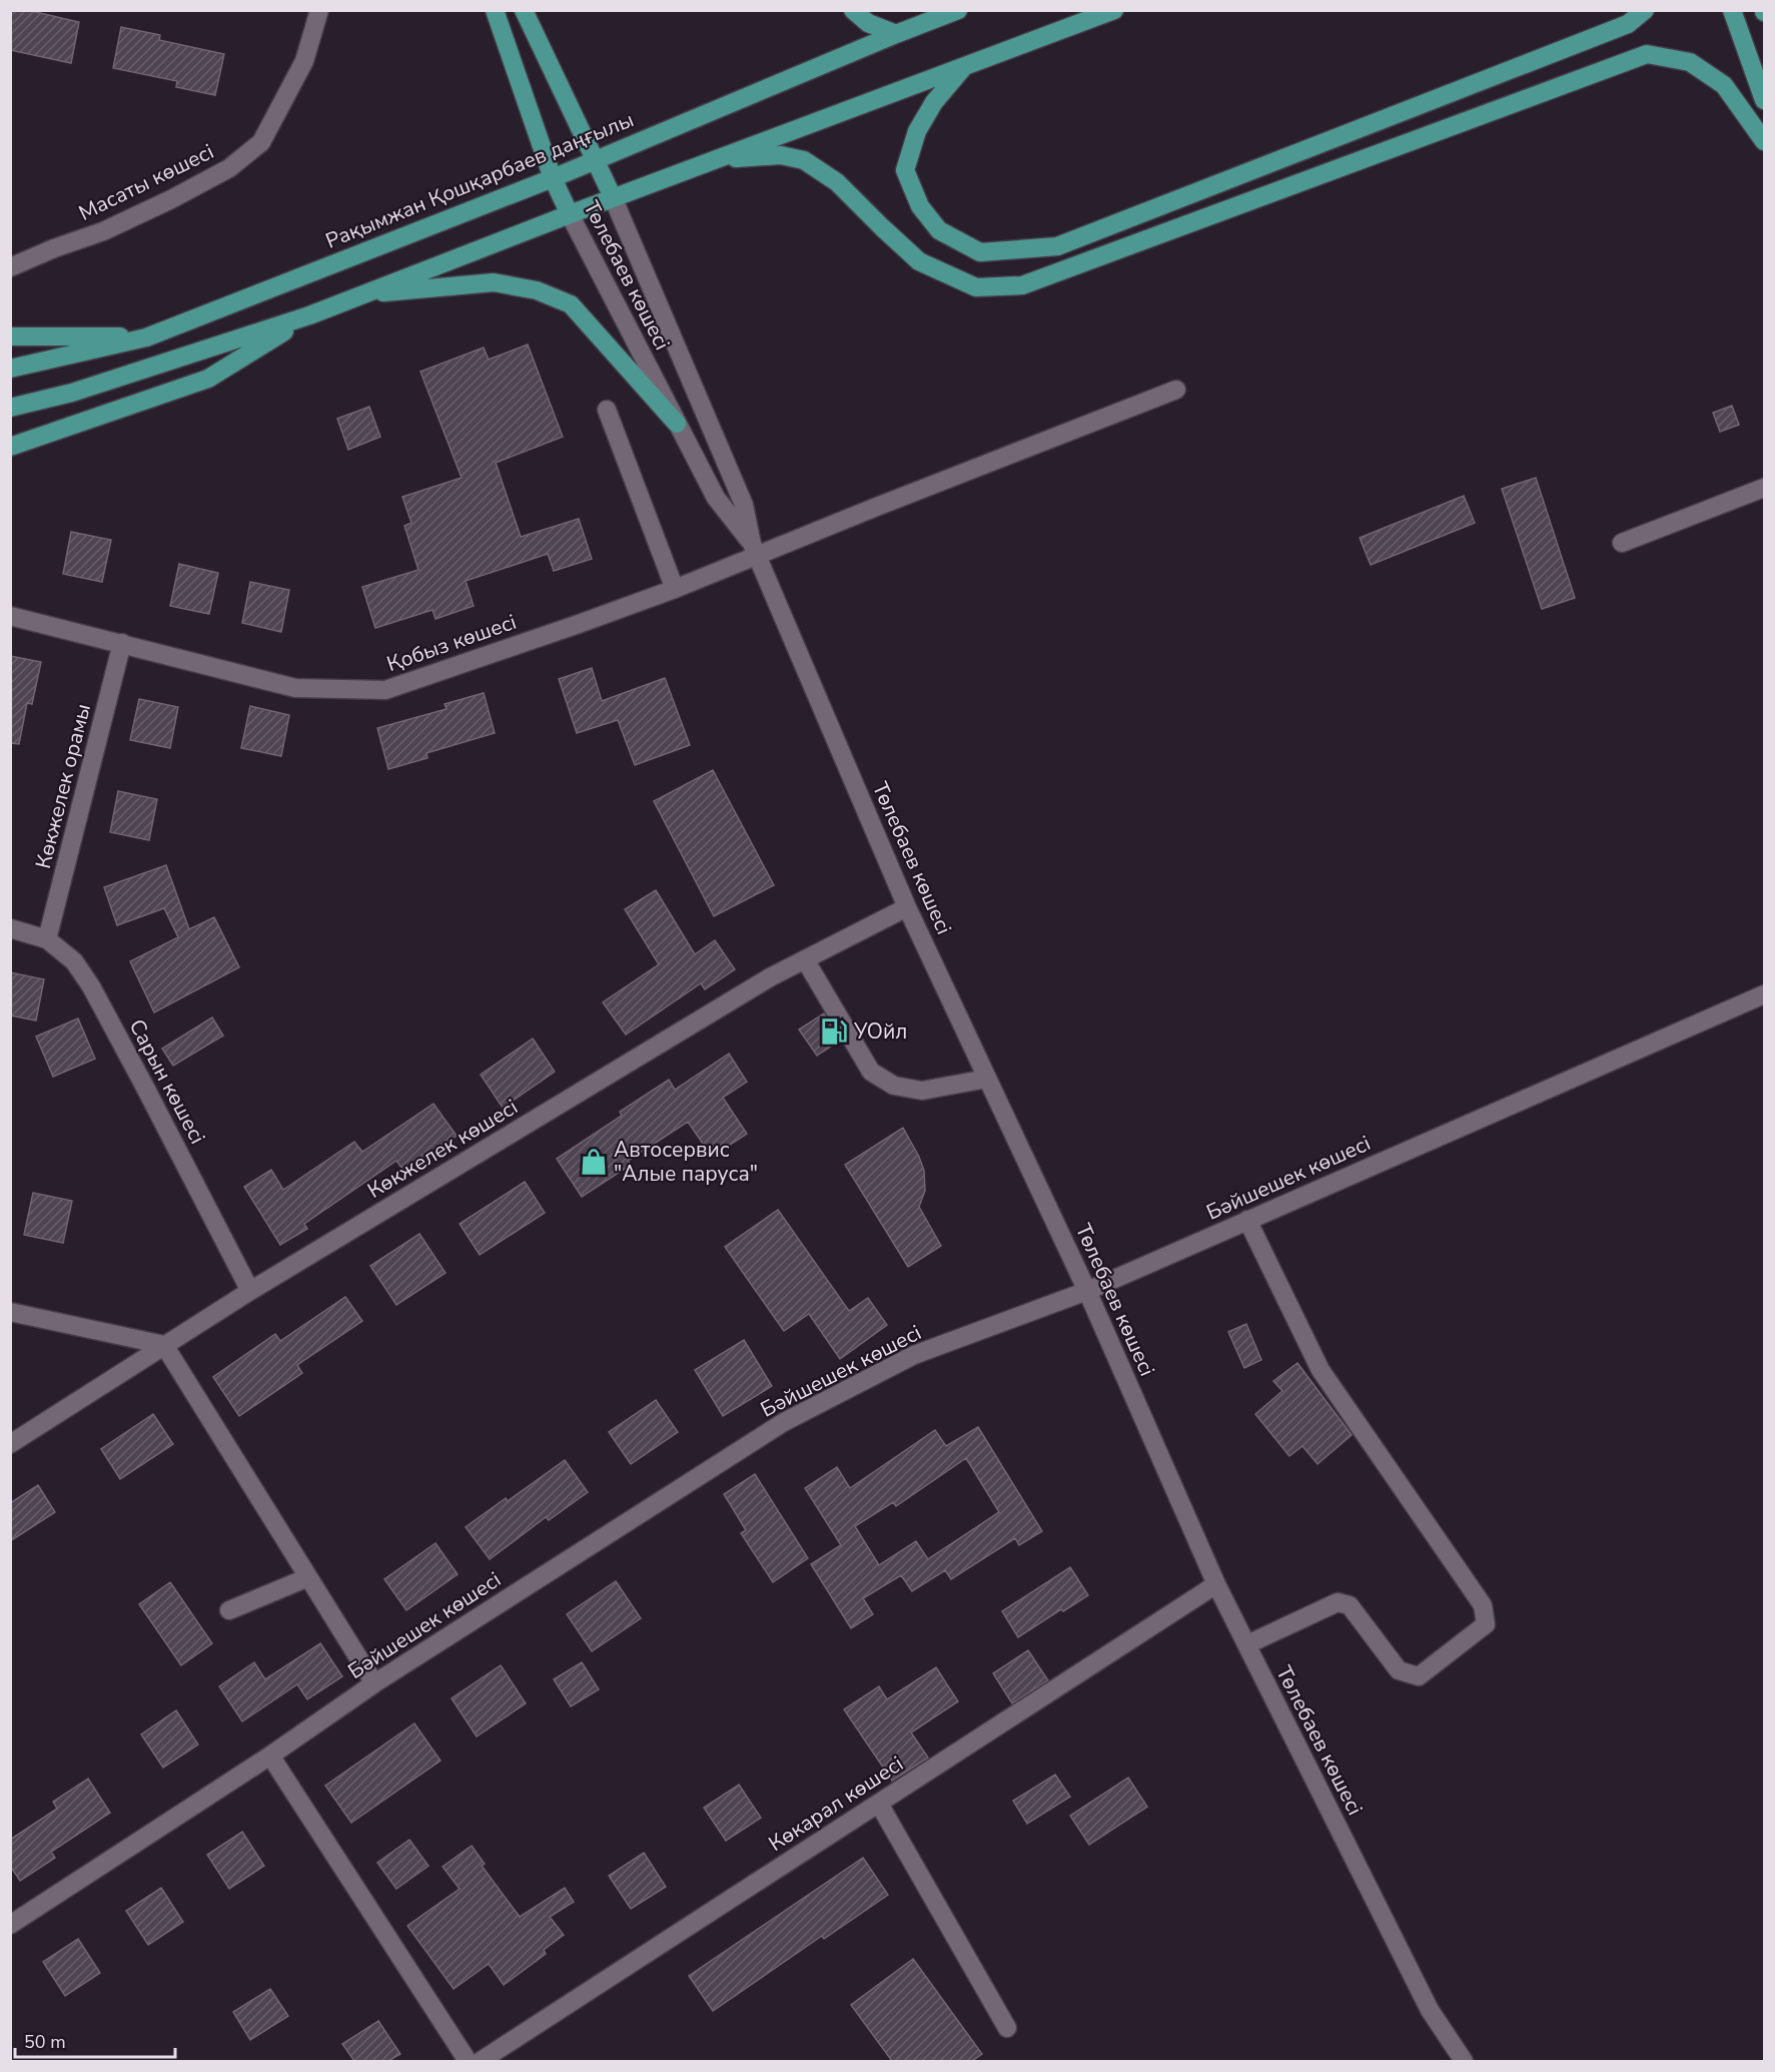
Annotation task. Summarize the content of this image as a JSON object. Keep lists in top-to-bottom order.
{
  "streets": {
    "main road": ["Рақымжан Қошқарбаев даңғылы", "Төлебаев көшесі"],
    "street": [
      "Масаты көшесі",
      "Қобыз көшесі",
      "Көкжелек орамы",
      "Сарын көшесі",
      "Көкжелек көшесі",
      "Бәйшешек көшесі",
      "Көкарал көшесі"
    ]
  },
  "crossings": [
    ["Рақымжан Қошқарбаев даңғылы", "Төлебаев көшесі"],
    ["Төлебаев көшесі", "Қобыз көшесі"],
    ["Төлебаев көшесі", "Көкжелек көшесі"],
    ["Төлебаев көшесі", "Бәйшешек көшесі"],
    ["Төлебаев көшесі", "Көкарал көшесі"],
    ["Қобыз көшесі", "Көкжелек орамы"],
    ["Көкжелек орамы", "Сарын көшесі"],
    ["Сарын көшесі", "Көкжелек көшесі"]
  ],
  "places": {
    "fuel station": ["УОйл"],
    "shop": ["Автосервис \"Алые паруса\""]
  },
  "scale_bar": "50 m"
}
